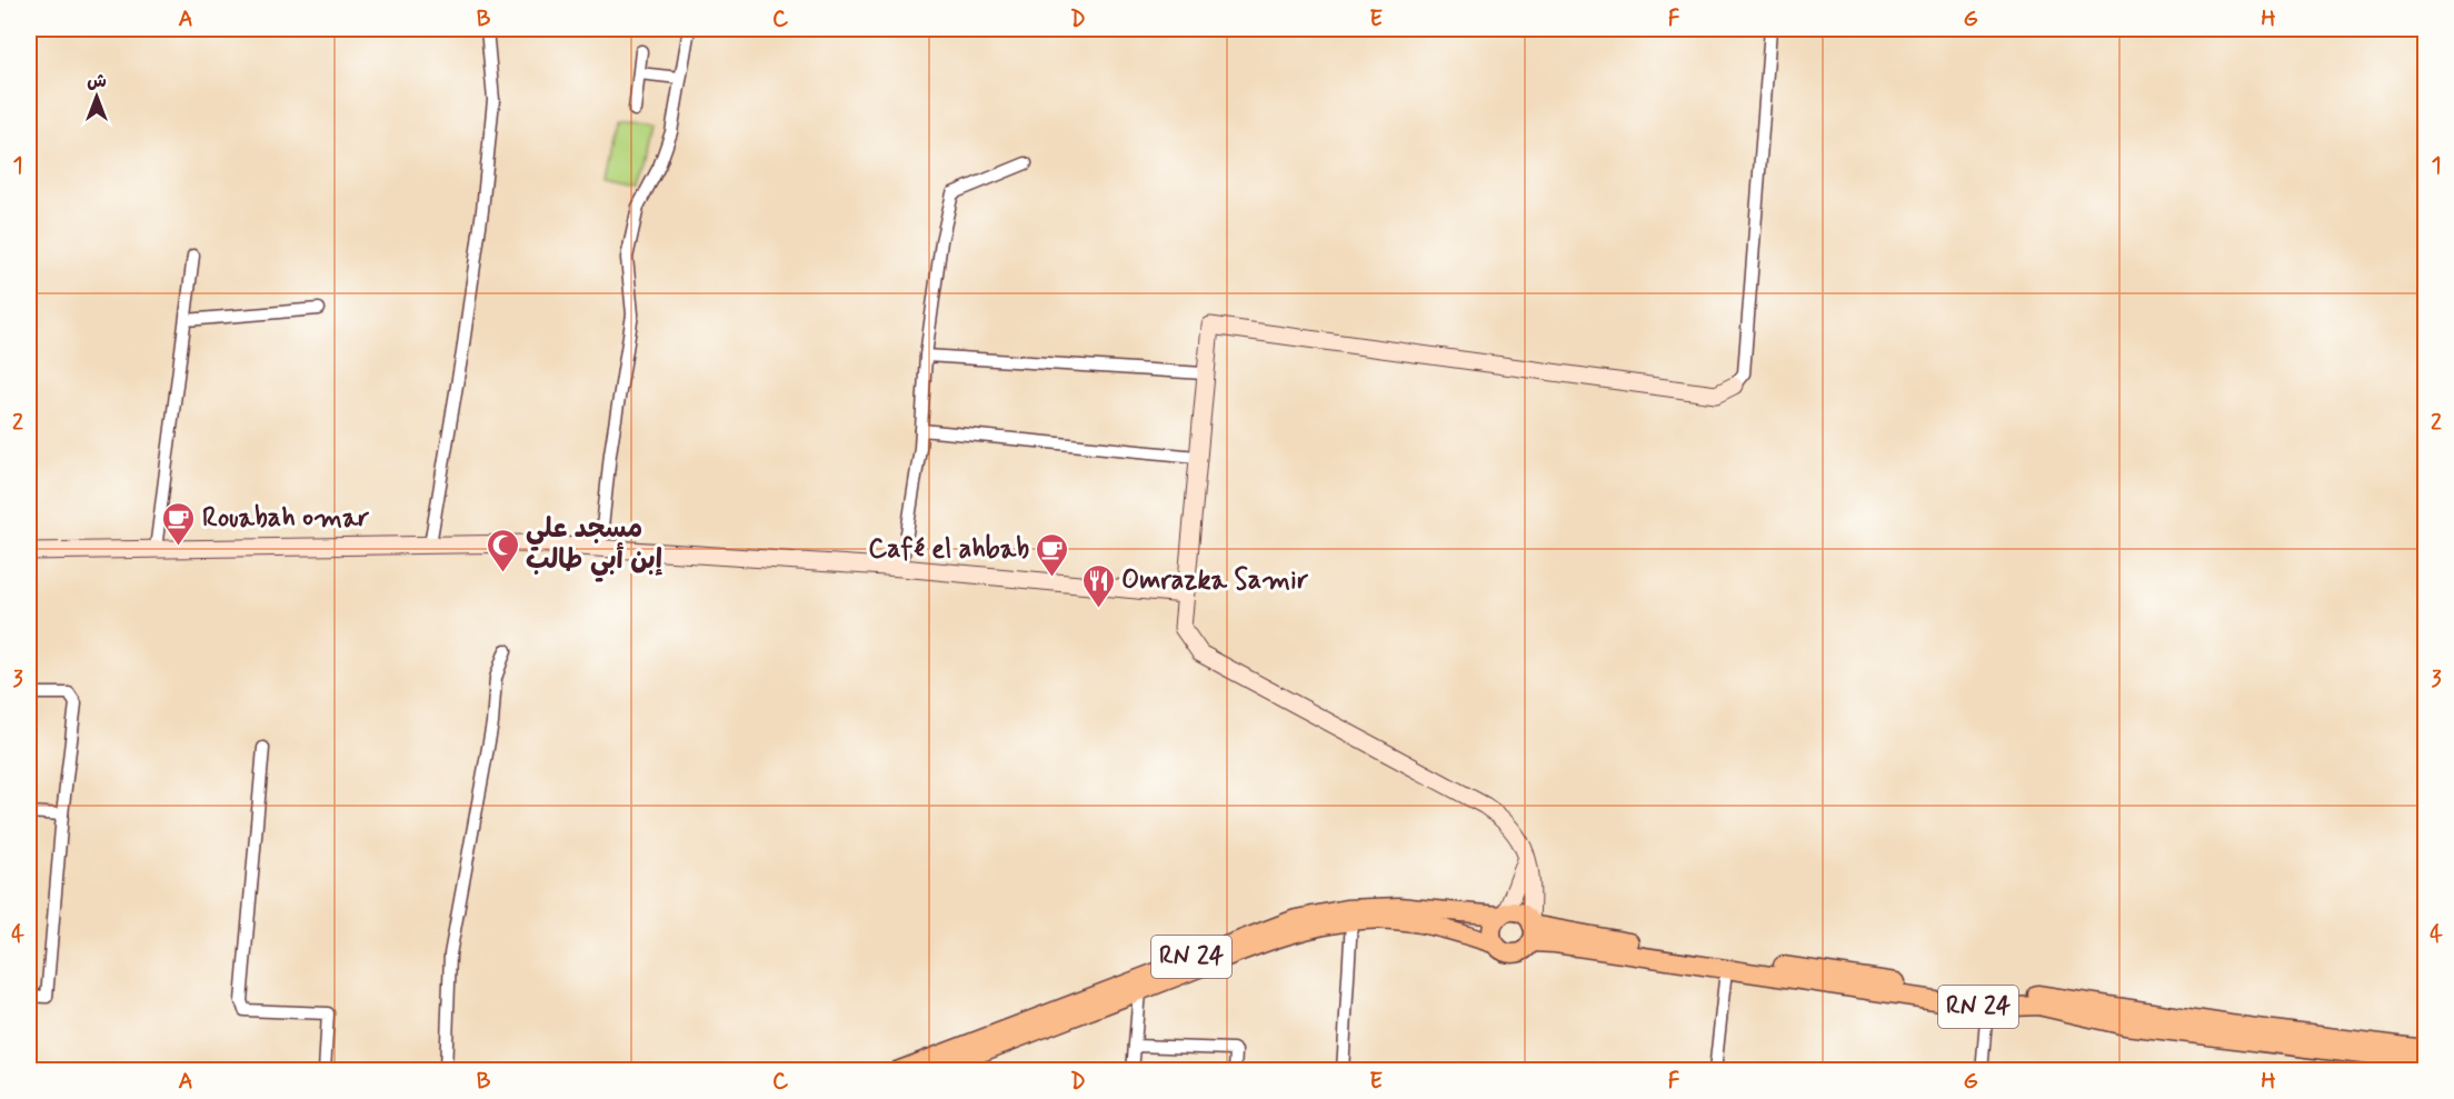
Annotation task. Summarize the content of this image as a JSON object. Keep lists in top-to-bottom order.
{
  "streets": {
    "highway": ["RN 24"]
  },
  "places": {
    "cafe": ["Rouabah omar", "Café el ahbab"],
    "mosque": ["مسجد علي إبن أبي طالب"],
    "restaurant": ["Omrazka Samir"]
  },
  "north": "top",
  "grid": {
    "columns": [
      "A",
      "B",
      "C",
      "D",
      "E",
      "F",
      "G",
      "H"
    ],
    "rows": [
      "1",
      "2",
      "3",
      "4"
    ]
  }
}
